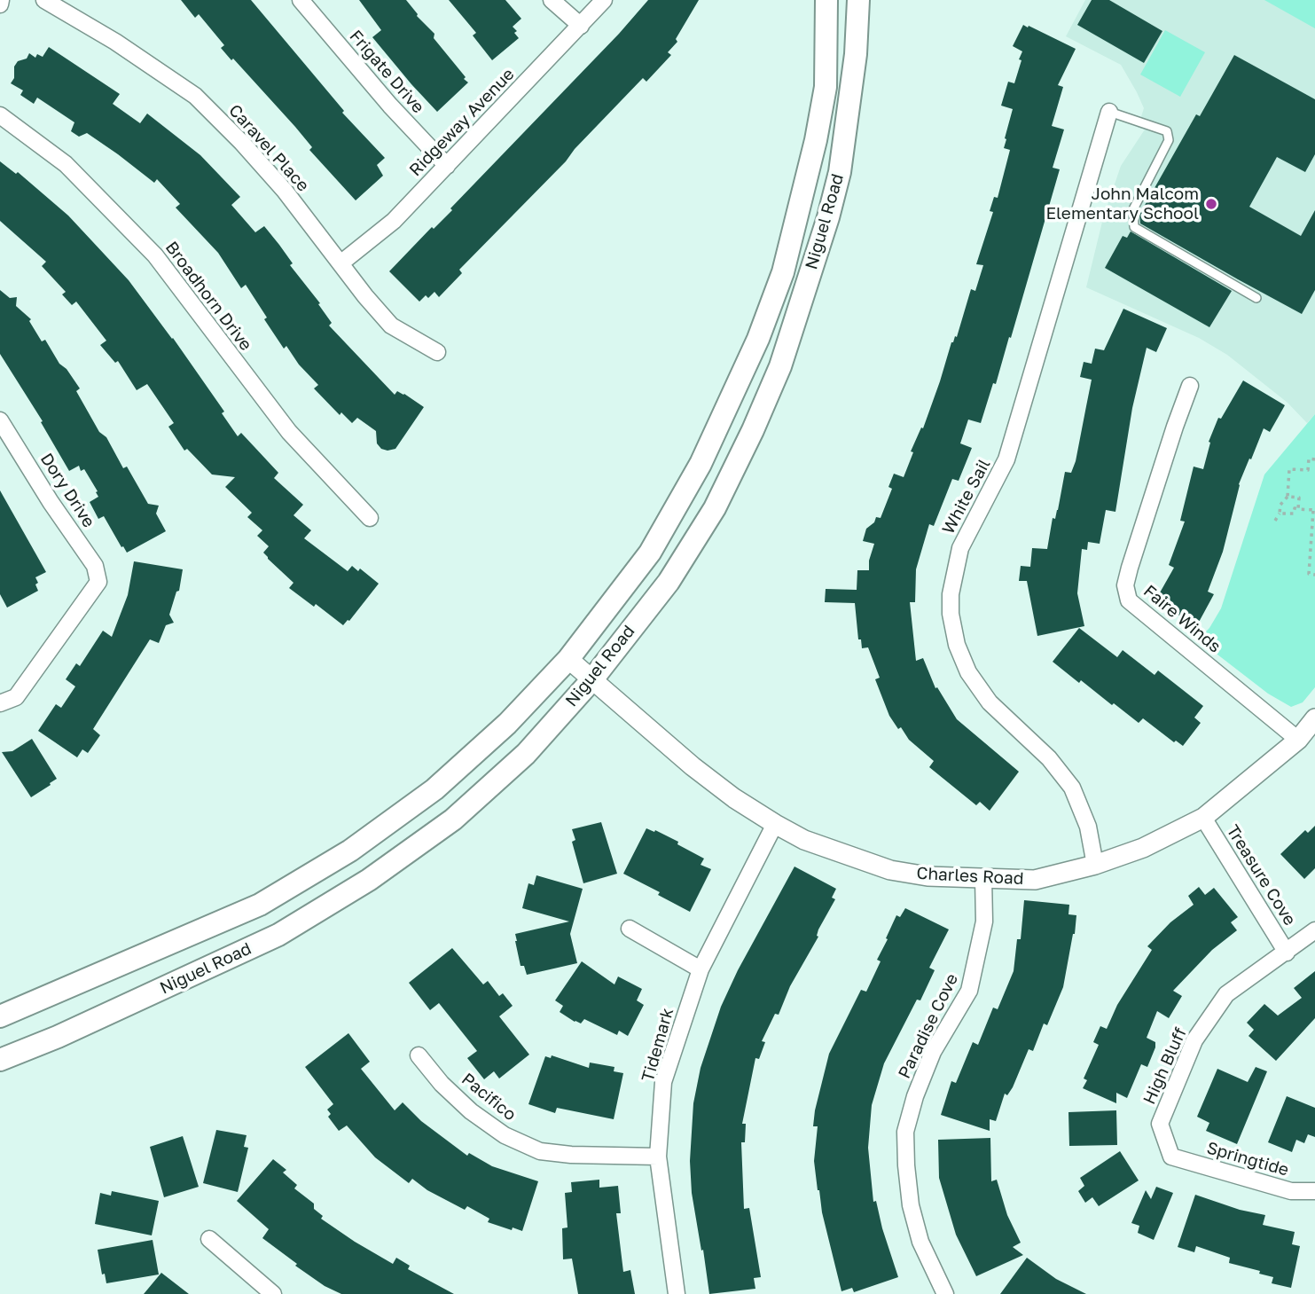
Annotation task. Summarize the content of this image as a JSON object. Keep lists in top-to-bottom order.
{
  "streets": {
    "main road": ["Niguel Road"],
    "street": [
      "Frigate Drive",
      "Ridgeway Avenue",
      "Caravel Place",
      "Broadhorn Drive",
      "Dory Drive",
      "White Sail",
      "Faire Winds",
      "Treasure Cove",
      "Charles Road",
      "Paradise Cove",
      "Tidemark",
      "High Bluff",
      "Pacifico",
      "Springtide"
    ]
  },
  "crossings": [
    ["Frigate Drive", "Ridgeway Avenue"],
    ["Ridgeway Avenue", "Caravel Place"],
    ["Niguel Road", "Charles Road"],
    ["White Sail", "Charles Road"],
    ["Faire Winds", "Charles Road"],
    ["Treasure Cove", "Charles Road"],
    ["Treasure Cove", "High Bluff"],
    ["Charles Road", "Paradise Cove"],
    ["Charles Road", "Tidemark"],
    ["Tidemark", "Pacifico"],
    ["High Bluff", "Springtide"]
  ],
  "places": ["John Malcom Elementary School"]
}
